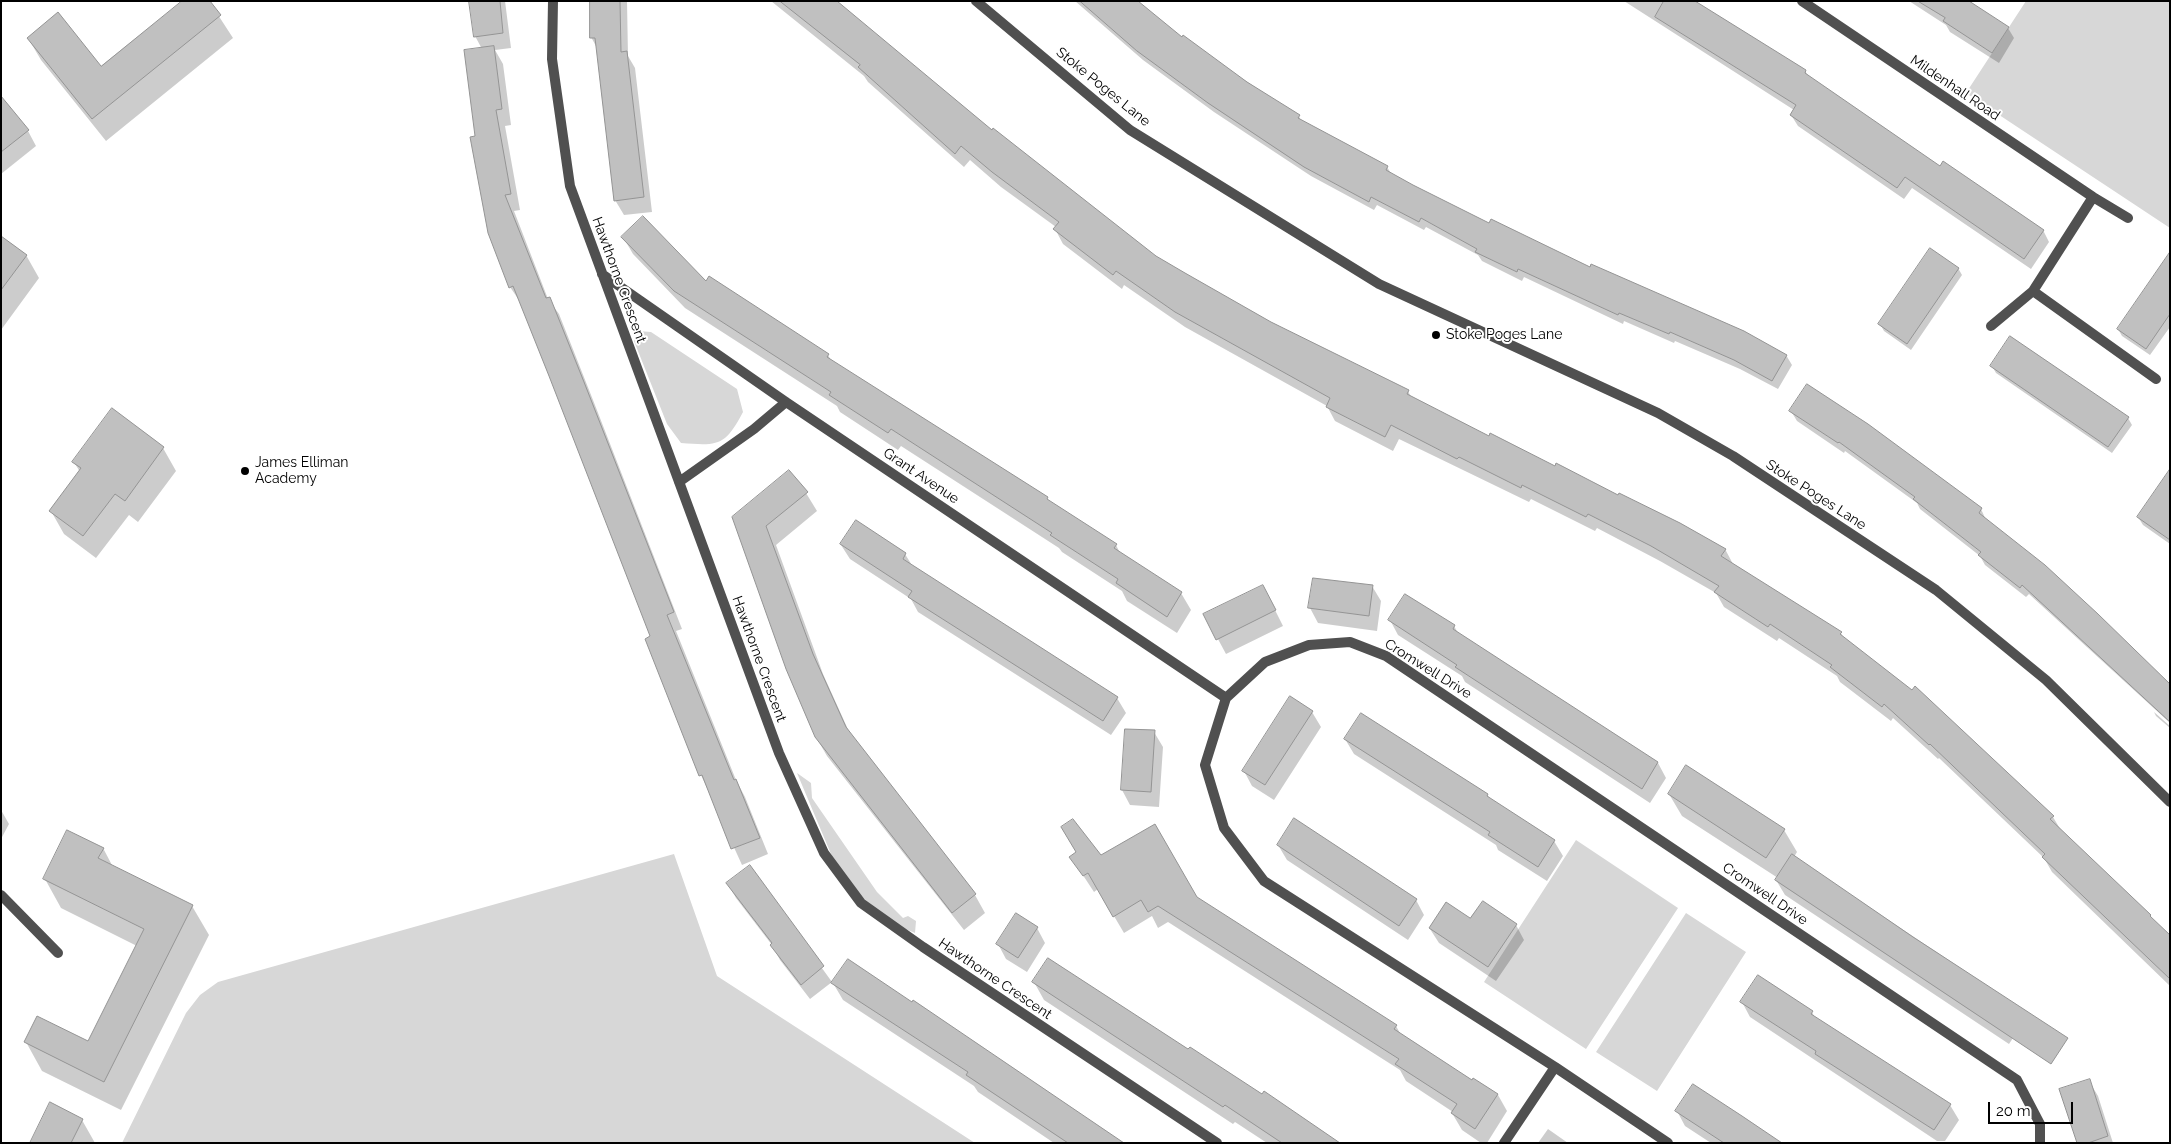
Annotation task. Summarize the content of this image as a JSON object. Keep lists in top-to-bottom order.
{
  "streets": {
    "street": [
      "Stoke Poges Lane",
      "Mildenhall Road",
      "Hawthorne Crescent",
      "Grant Avenue",
      "Cromwell Drive"
    ]
  },
  "crossings": [
    ["Hawthorne Crescent", "Grant Avenue"],
    ["Grant Avenue", "Cromwell Drive"]
  ],
  "places": ["Stoke Poges Lane", "James Elliman Academy"],
  "scale_bar": "20 m"
}
